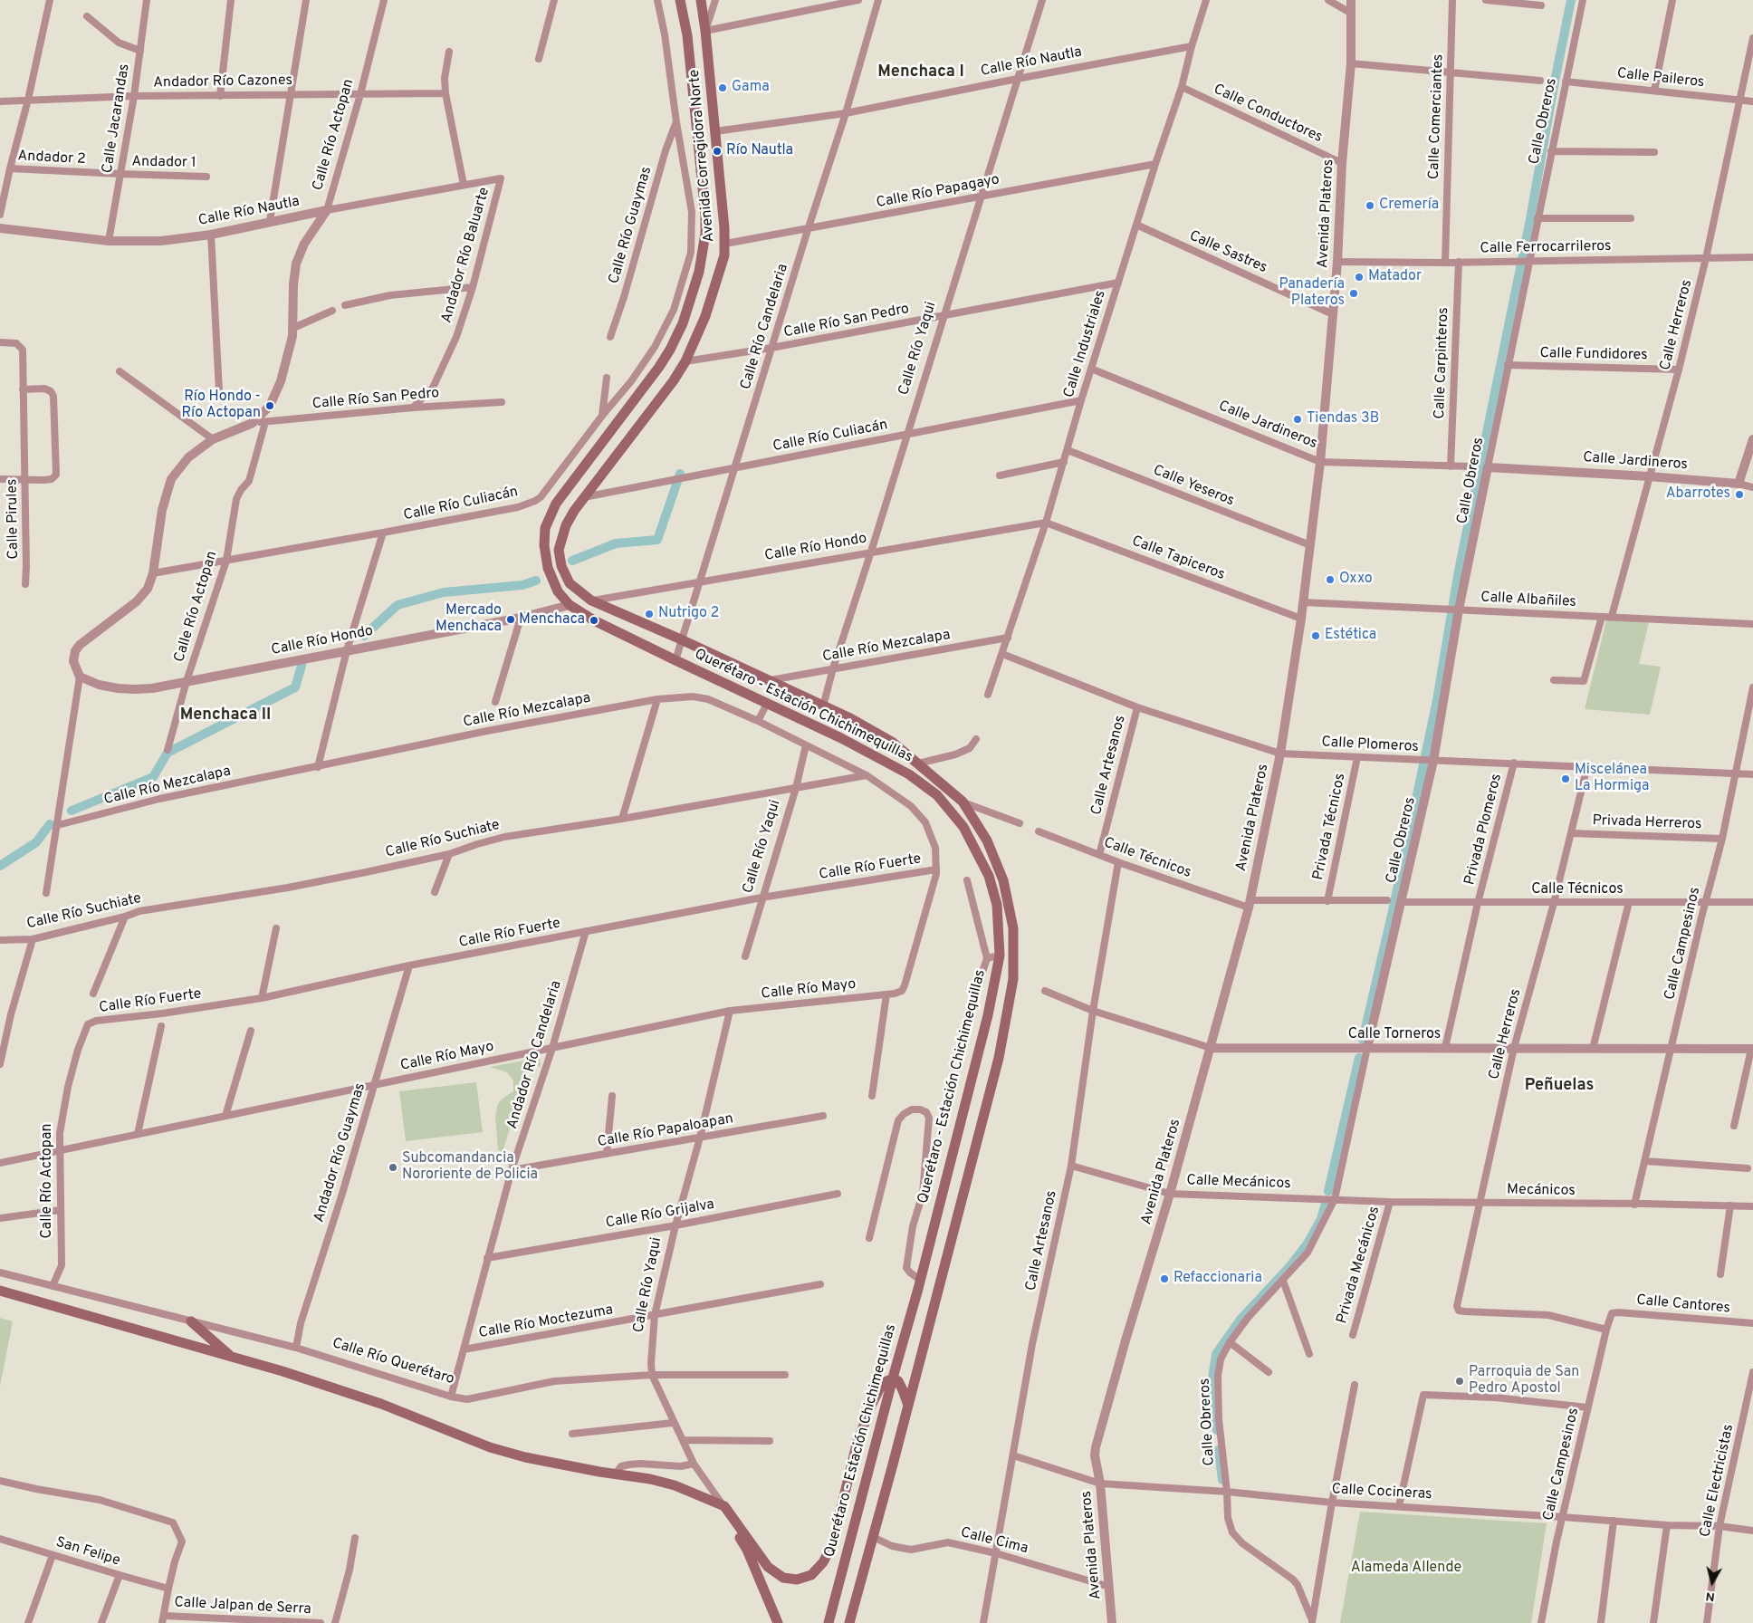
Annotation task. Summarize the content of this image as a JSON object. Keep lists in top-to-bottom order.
{
  "streets": {
    "main road": ["Avenida Corregidora Norte", "Calle Río Yaqui", "Querétaro - Estación Chichimequillas"],
    "street": [
      "Calle Río Nautla",
      "Calle Paileros",
      "Andador Río Cazones",
      "Calle Conductores",
      "Calle Comerciantes",
      "Calle Jacarandas",
      "Calle Obreros",
      "Calle Río Actopan",
      "Andador 2",
      "Andador 1",
      "Calle Río Papagayo",
      "Avenida Plateros",
      "Calle Río Guaymas",
      "Calle Ferrocarrileros",
      "Calle Sastres",
      "Andador Río Baluarte",
      "Calle Río San Pedro",
      "Calle Herreros",
      "Calle Río Candelaria",
      "Calle Industriales",
      "Calle Fundidores",
      "Calle Carpinteros",
      "Calle Jardineros",
      "Calle Río Culiacán",
      "Calle Yeseros",
      "Calle Pirules",
      "Calle Río Hondo",
      "Calle Tapiceros",
      "Calle Albañiles",
      "Calle Río Mezcalapa",
      "Calle Plomeros",
      "Calle Artesanos",
      "Privada Herreros",
      "Privada Técnicos",
      "Privada Plomeros",
      "Calle Río Suchiate",
      "Calle Técnicos",
      "Calle Río Fuerte",
      "Calle Campesinos",
      "Calle Río Mayo",
      "Calle Torneros",
      "Andador Río Candelaria",
      "Calle Río Papaloapan",
      "Andador Río Guaymas",
      "Calle Mecánicos",
      "Mecánicos",
      "Calle Río Grijalva",
      "Privada Mecánicos",
      "Calle Cantores",
      "Calle Río Moctezuma",
      "Calle Río Querétaro",
      "Calle Electricistas",
      "Calle Cocineras",
      "Calle Cima",
      "San Felipe",
      "Calle Jalpan de Serra"
    ]
  },
  "crossings": [
    ["Calle Río Nautla", "Calle Jacarandas"],
    ["Calle Río Nautla", "Calle Río Actopan"],
    ["Calle Río Nautla", "Avenida Corregidora Norte"],
    ["Calle Río Nautla", "Andador Río Baluarte"],
    ["Calle Río Nautla", "Calle Río Candelaria"],
    ["Calle Río Nautla", "Calle Industriales"],
    ["Calle Río Nautla", "Calle Río Yaqui"],
    ["Calle Paileros", "Calle Obreros"],
    ["Calle Paileros", "Calle Herreros"],
    ["Andador Río Cazones", "Calle Jacarandas"],
    ["Andador Río Cazones", "Calle Río Actopan"],
    ["Calle Conductores", "Avenida Plateros"],
    ["Calle Conductores", "Calle Industriales"],
    ["Calle Comerciantes", "Calle Ferrocarrileros"],
    ["Calle Jacarandas", "Andador 2"],
    ["Calle Jacarandas", "Andador 1"],
    ["Calle Obreros", "Calle Ferrocarrileros"],
    ["Calle Obreros", "Calle Fundidores"],
    ["Calle Obreros", "Calle Jardineros"],
    ["Calle Obreros", "Calle Albañiles"],
    ["Calle Obreros", "Calle Plomeros"],
    ["Calle Obreros", "Calle Técnicos"],
    ["Calle Obreros", "Calle Torneros"],
    ["Calle Obreros", "Calle Mecánicos"],
    ["Calle Obreros", "Mecánicos"],
    ["Calle Obreros", "Calle Cocineras"],
    ["Calle Río Actopan", "Calle Río San Pedro"],
    ["Calle Río Actopan", "Calle Río Culiacán"],
    ["Calle Río Actopan", "Calle Río Hondo"],
    ["Calle Río Actopan", "Calle Río Fuerte"],
    ["Calle Río Actopan", "Calle Río Mayo"],
    ["Calle Río Actopan", "Calle Río Querétaro"],
    ["Avenida Corregidora Norte", "Calle Río Papagayo"],
    ["Avenida Corregidora Norte", "Calle Río San Pedro"],
    ["Avenida Corregidora Norte", "Querétaro - Estación Chichimequillas"],
    ["Andador 2", "Andador 1"],
    ["Calle Río Papagayo", "Calle Río Candelaria"],
    ["Calle Río Papagayo", "Calle Industriales"],
    ["Calle Río Papagayo", "Calle Río Yaqui"],
    ["Avenida Plateros", "Calle Ferrocarrileros"],
    ["Avenida Plateros", "Calle Sastres"],
    ["Avenida Plateros", "Calle Jardineros"],
    ["Avenida Plateros", "Calle Yeseros"],
    ["Avenida Plateros", "Calle Tapiceros"],
    ["Avenida Plateros", "Calle Albañiles"],
    ["Avenida Plateros", "Calle Plomeros"],
    ["Avenida Plateros", "Calle Técnicos"],
    ["Avenida Plateros", "Calle Torneros"],
    ["Avenida Plateros", "Calle Mecánicos"],
    ["Avenida Plateros", "Calle Cocineras"],
    ["Avenida Plateros", "Calle Cima"],
    ["Calle Río Guaymas", "Calle Río Culiacán"],
    ["Calle Ferrocarrileros", "Calle Herreros"],
    ["Calle Ferrocarrileros", "Calle Carpinteros"],
    ["Calle Sastres", "Calle Industriales"],
    ["Andador Río Baluarte", "Calle Río San Pedro"],
    ["Calle Río San Pedro", "Calle Río Candelaria"],
    ["Calle Río San Pedro", "Calle Industriales"],
    ["Calle Río San Pedro", "Calle Río Yaqui"],
    ["Calle Herreros", "Calle Fundidores"],
    ["Calle Herreros", "Calle Jardineros"],
    ["Calle Herreros", "Calle Albañiles"],
    ["Calle Herreros", "Calle Plomeros"],
    ["Calle Herreros", "Privada Herreros"],
    ["Calle Herreros", "Calle Técnicos"],
    ["Calle Herreros", "Calle Campesinos"],
    ["Calle Herreros", "Calle Torneros"],
    ["Calle Herreros", "Mecánicos"],
    ["Calle Río Candelaria", "Calle Río Culiacán"],
    ["Calle Río Candelaria", "Calle Río Hondo"],
    ["Calle Río Candelaria", "Querétaro - Estación Chichimequillas"],
    ["Calle Industriales", "Calle Jardineros"],
    ["Calle Industriales", "Calle Río Culiacán"],
    ["Calle Industriales", "Calle Yeseros"],
    ["Calle Industriales", "Calle Río Hondo"],
    ["Calle Industriales", "Calle Tapiceros"],
    ["Calle Industriales", "Calle Río Mezcalapa"],
    ["Calle Industriales", "Calle Plomeros"],
    ["Calle Río Yaqui", "Calle Río Culiacán"],
    ["Calle Río Yaqui", "Calle Río Hondo"],
    ["Calle Río Yaqui", "Calle Río Mezcalapa"],
    ["Calle Río Yaqui", "Querétaro - Estación Chichimequillas"],
    ["Calle Río Yaqui", "Calle Río Suchiate"],
    ["Calle Río Yaqui", "Calle Río Fuerte"],
    ["Calle Río Yaqui", "Calle Río Mayo"],
    ["Calle Río Yaqui", "Calle Río Papaloapan"],
    ["Calle Río Yaqui", "Calle Río Grijalva"],
    ["Calle Río Yaqui", "Calle Río Moctezuma"],
    ["Calle Río Yaqui", "Calle Río Querétaro"],
    ["Calle Carpinteros", "Calle Jardineros"],
    ["Calle Río Culiacán", "Querétaro - Estación Chichimequillas"],
    ["Calle Río Hondo", "Calle Tapiceros"],
    ["Calle Río Hondo", "Querétaro - Estación Chichimequillas"],
    ["Calle Río Mezcalapa", "Querétaro - Estación Chichimequillas"],
    ["Calle Río Mezcalapa", "Calle Río Suchiate"],
    ["Calle Río Mezcalapa", "Calle Río Fuerte"],
    ["Calle Río Mezcalapa", "Calle Río Mayo"],
    ["Querétaro - Estación Chichimequillas", "Calle Cima"],
    ["Calle Plomeros", "Calle Artesanos"],
    ["Calle Plomeros", "Privada Técnicos"],
    ["Calle Plomeros", "Privada Plomeros"],
    ["Calle Plomeros", "Calle Campesinos"],
    ["Calle Artesanos", "Calle Técnicos"],
    ["Calle Artesanos", "Calle Torneros"],
    ["Calle Artesanos", "Calle Mecánicos"],
    ["Calle Artesanos", "Calle Cocineras"],
    ["Calle Artesanos", "Calle Cima"],
    ["Privada Herreros", "Calle Campesinos"],
    ["Privada Técnicos", "Calle Técnicos"],
    ["Privada Plomeros", "Calle Técnicos"],
    ["Privada Plomeros", "Calle Torneros"],
    ["Calle Técnicos", "Calle Campesinos"],
    ["Calle Río Fuerte", "Calle Río Mayo"],
    ["Calle Río Fuerte", "Andador Río Candelaria"],
    ["Calle Río Fuerte", "Andador Río Guaymas"],
    ["Calle Campesinos", "Calle Torneros"],
    ["Calle Campesinos", "Mecánicos"],
    ["Calle Campesinos", "Calle Cantores"],
    ["Calle Campesinos", "Calle Cocineras"],
    ["Calle Río Mayo", "Andador Río Candelaria"],
    ["Calle Río Mayo", "Andador Río Guaymas"],
    ["Andador Río Candelaria", "Calle Río Papaloapan"],
    ["Andador Río Candelaria", "Calle Río Grijalva"],
    ["Andador Río Candelaria", "Calle Río Moctezuma"],
    ["Andador Río Candelaria", "Calle Río Querétaro"],
    ["Andador Río Guaymas", "Calle Río Querétaro"],
    ["Calle Mecánicos", "Mecánicos"],
    ["Mecánicos", "Privada Mecánicos"],
    ["Calle Electricistas", "Calle Cocineras"]
  ],
  "districts": ["Menchaca I", "Menchaca II", "Peñuelas"],
  "parks": ["Alameda Allende"],
  "places": [
    "Gama",
    "Río Nautla",
    "Cremería",
    "Matador",
    "Panadería Plateros",
    "Río Hondo - Río Actopan",
    "Tiendas 3B",
    "Abarrotes",
    "Oxxo",
    "Nutrigo 2",
    "Mercado Menchaca",
    "Menchaca",
    "Estética",
    "Miscelánea La Hormiga",
    "Subcomandancia Nororiente de Policia",
    "Refaccionaria",
    "Parroquia de San Pedro Apostol"
  ],
  "north": "bottom"
}
